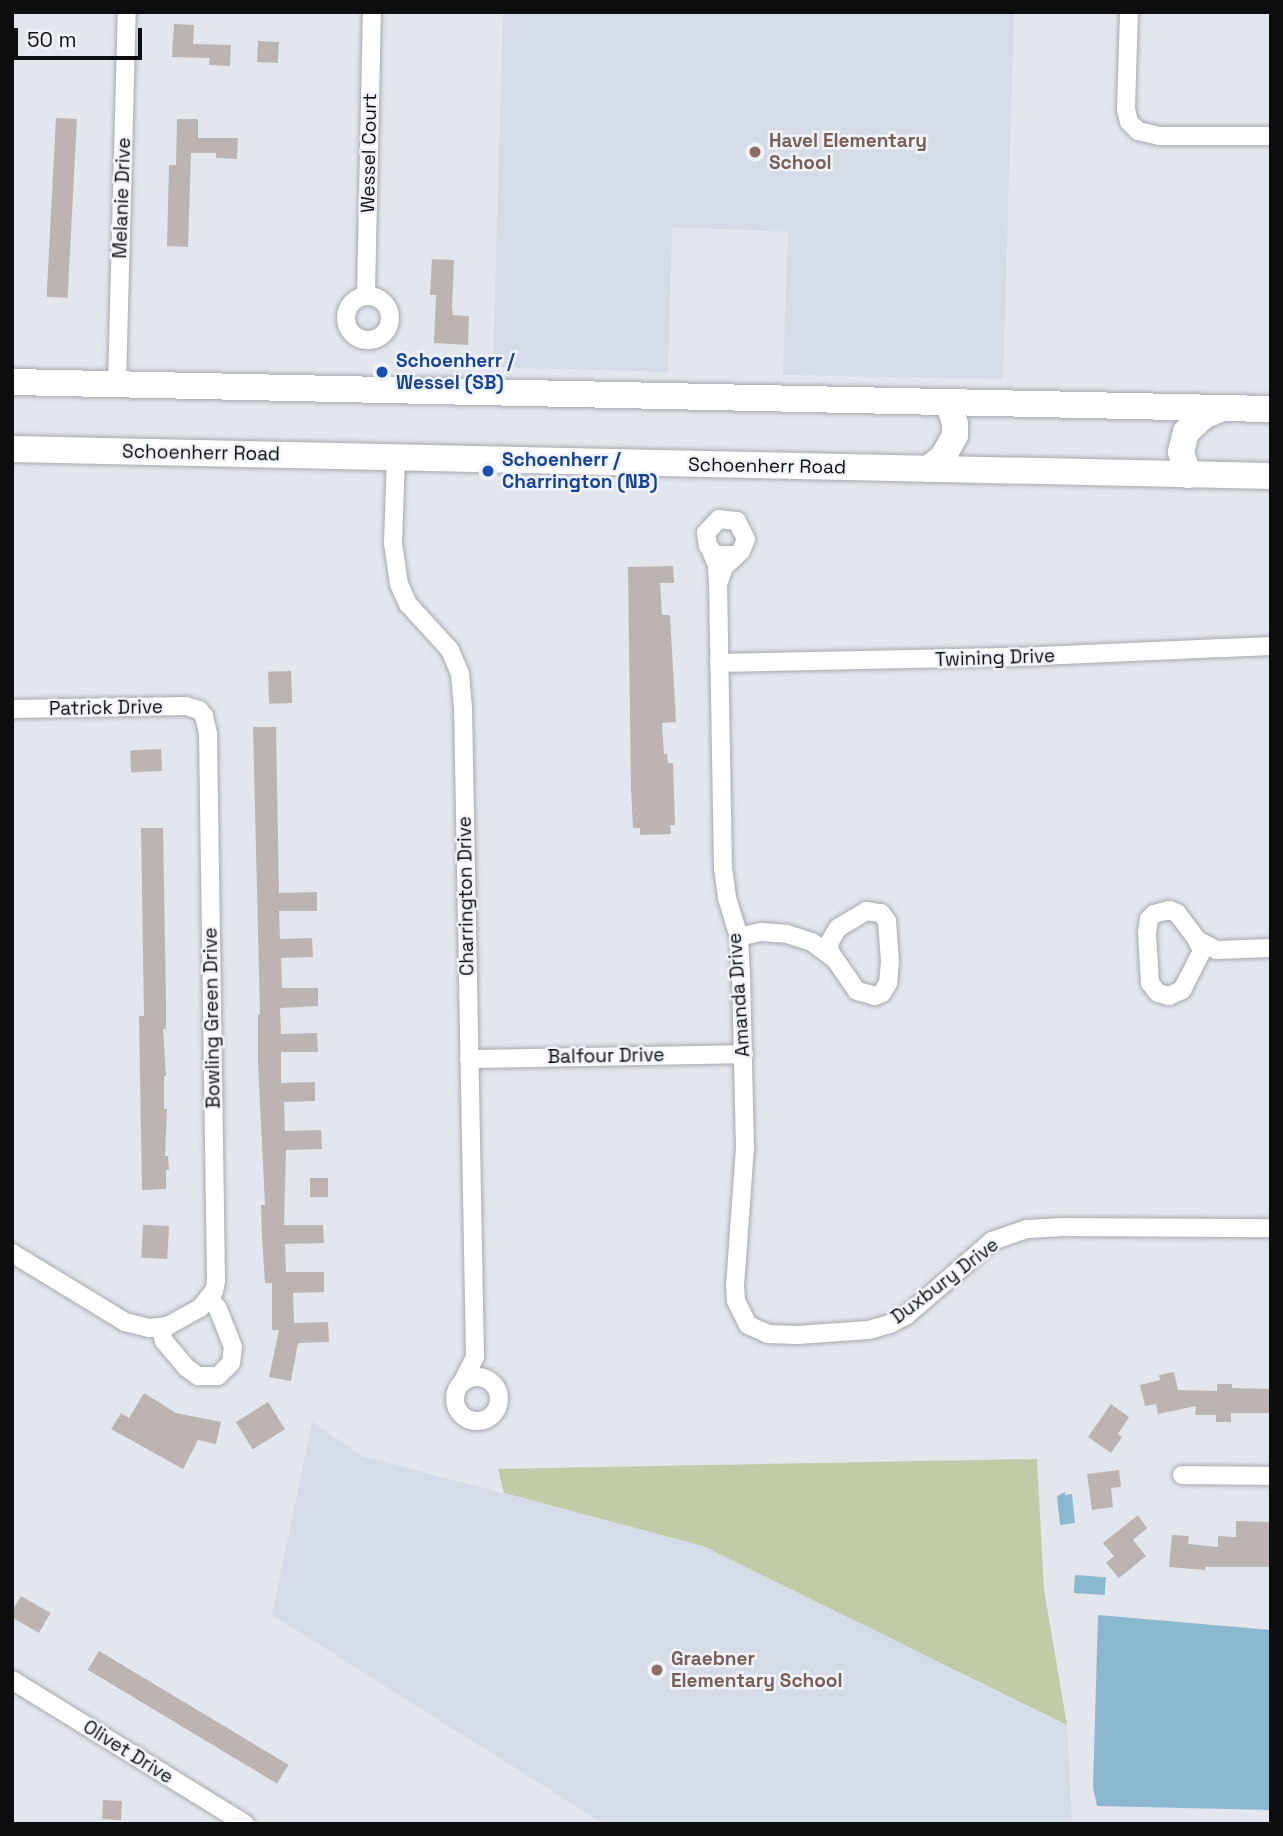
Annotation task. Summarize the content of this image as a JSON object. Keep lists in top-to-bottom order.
{
  "streets": {
    "main road": ["Schoenherr Road"],
    "street": [
      "Wessel Court",
      "Melanie Drive",
      "Twining Drive",
      "Patrick Drive",
      "Charrington Drive",
      "Amanda Drive",
      "Bowling Green Drive",
      "Balfour Drive",
      "Duxbury Drive",
      "Olivet Drive"
    ]
  },
  "crossings": [
    ["Schoenherr Road", "Charrington Drive"],
    ["Twining Drive", "Amanda Drive"],
    ["Patrick Drive", "Bowling Green Drive"],
    ["Charrington Drive", "Balfour Drive"],
    ["Amanda Drive", "Balfour Drive"],
    ["Amanda Drive", "Duxbury Drive"]
  ],
  "places": [
    "Havel Elementary School",
    "Schoenherr / Wessel (SB)",
    "Schoenherr / Charrington (NB)",
    "Graebner Elementary School"
  ],
  "scale_bar": "50 m"
}
